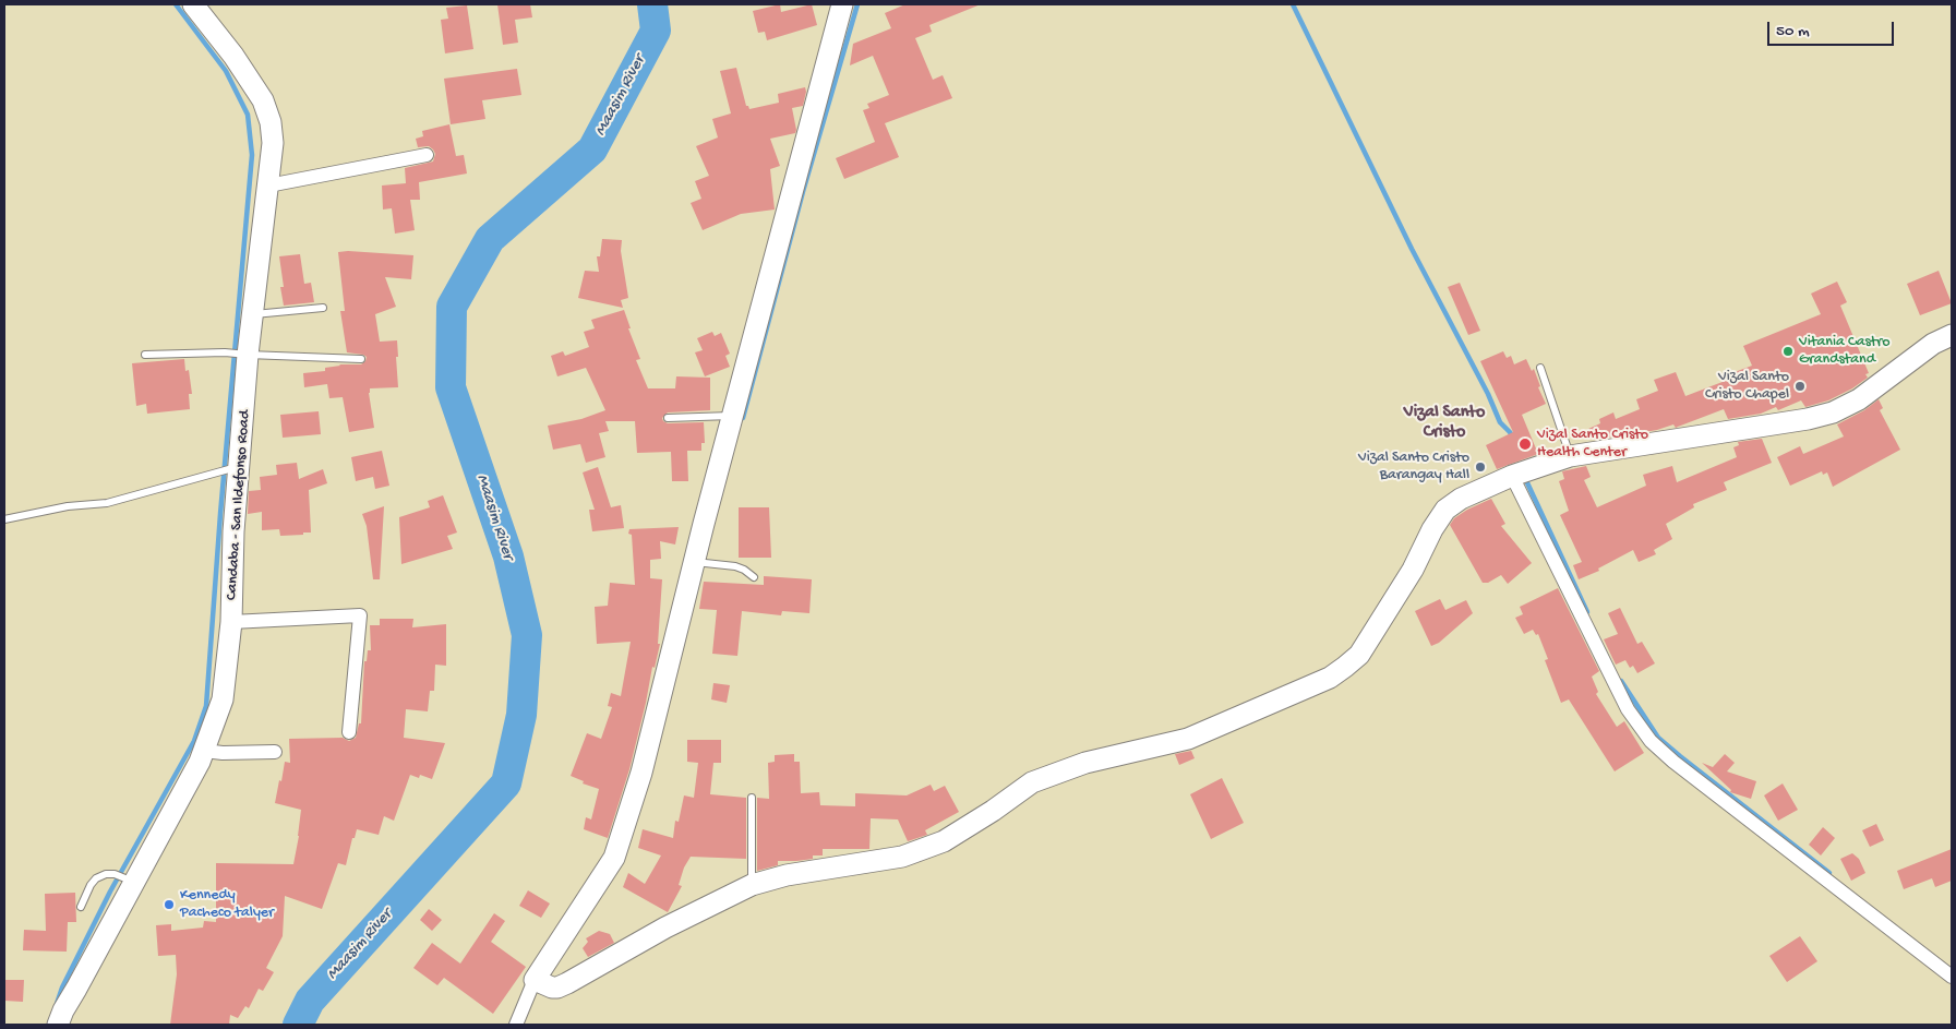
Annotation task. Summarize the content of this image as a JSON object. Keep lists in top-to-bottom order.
{
  "streets": {
    "street": ["Candaba - San Ildefonso Road"]
  },
  "districts": ["Vizal Santo Cristo"],
  "water": ["Maasim River"],
  "places": [
    "Vitania Castro Grandstand",
    "Vizal Santo Cristo Chapel",
    "Vizal Santo Cristo Health Center",
    "Vizal Santo Cristo Barangay Hall",
    "Kennedy Pacheco talyer"
  ],
  "scale_bar": "50 m"
}
